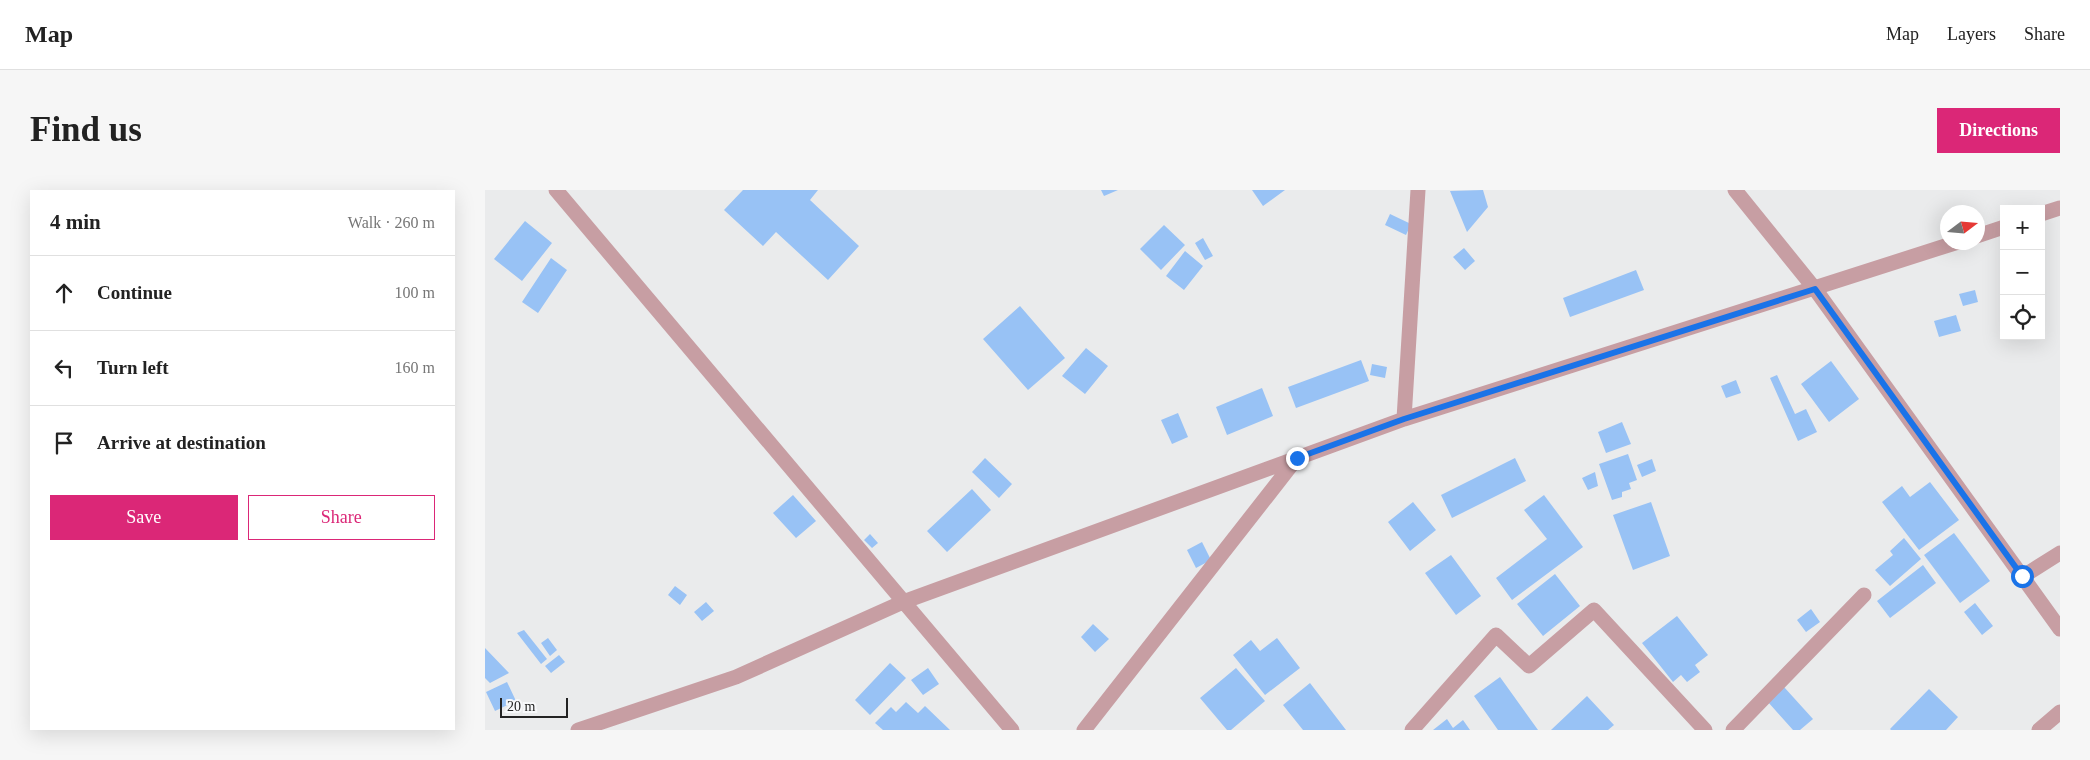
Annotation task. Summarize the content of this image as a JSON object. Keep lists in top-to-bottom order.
{
  "scale_bar": "20 m",
  "north": "right",
  "page": {
    "header": "Map",
    "nav": ["Map", "Layers", "Share"],
    "buttons": [
      "Directions",
      ["Save", "Share"]
    ],
    "title": "Find us",
    "heading": ["4 min", "Walk · 260 m"],
    "map_buttons": ["+", "−"],
    "list": [
      ["Continue", "100 m"],
      ["Turn left", "160 m"],
      "Arrive at destination"
    ],
    "scale": "20 m"
  }
}
